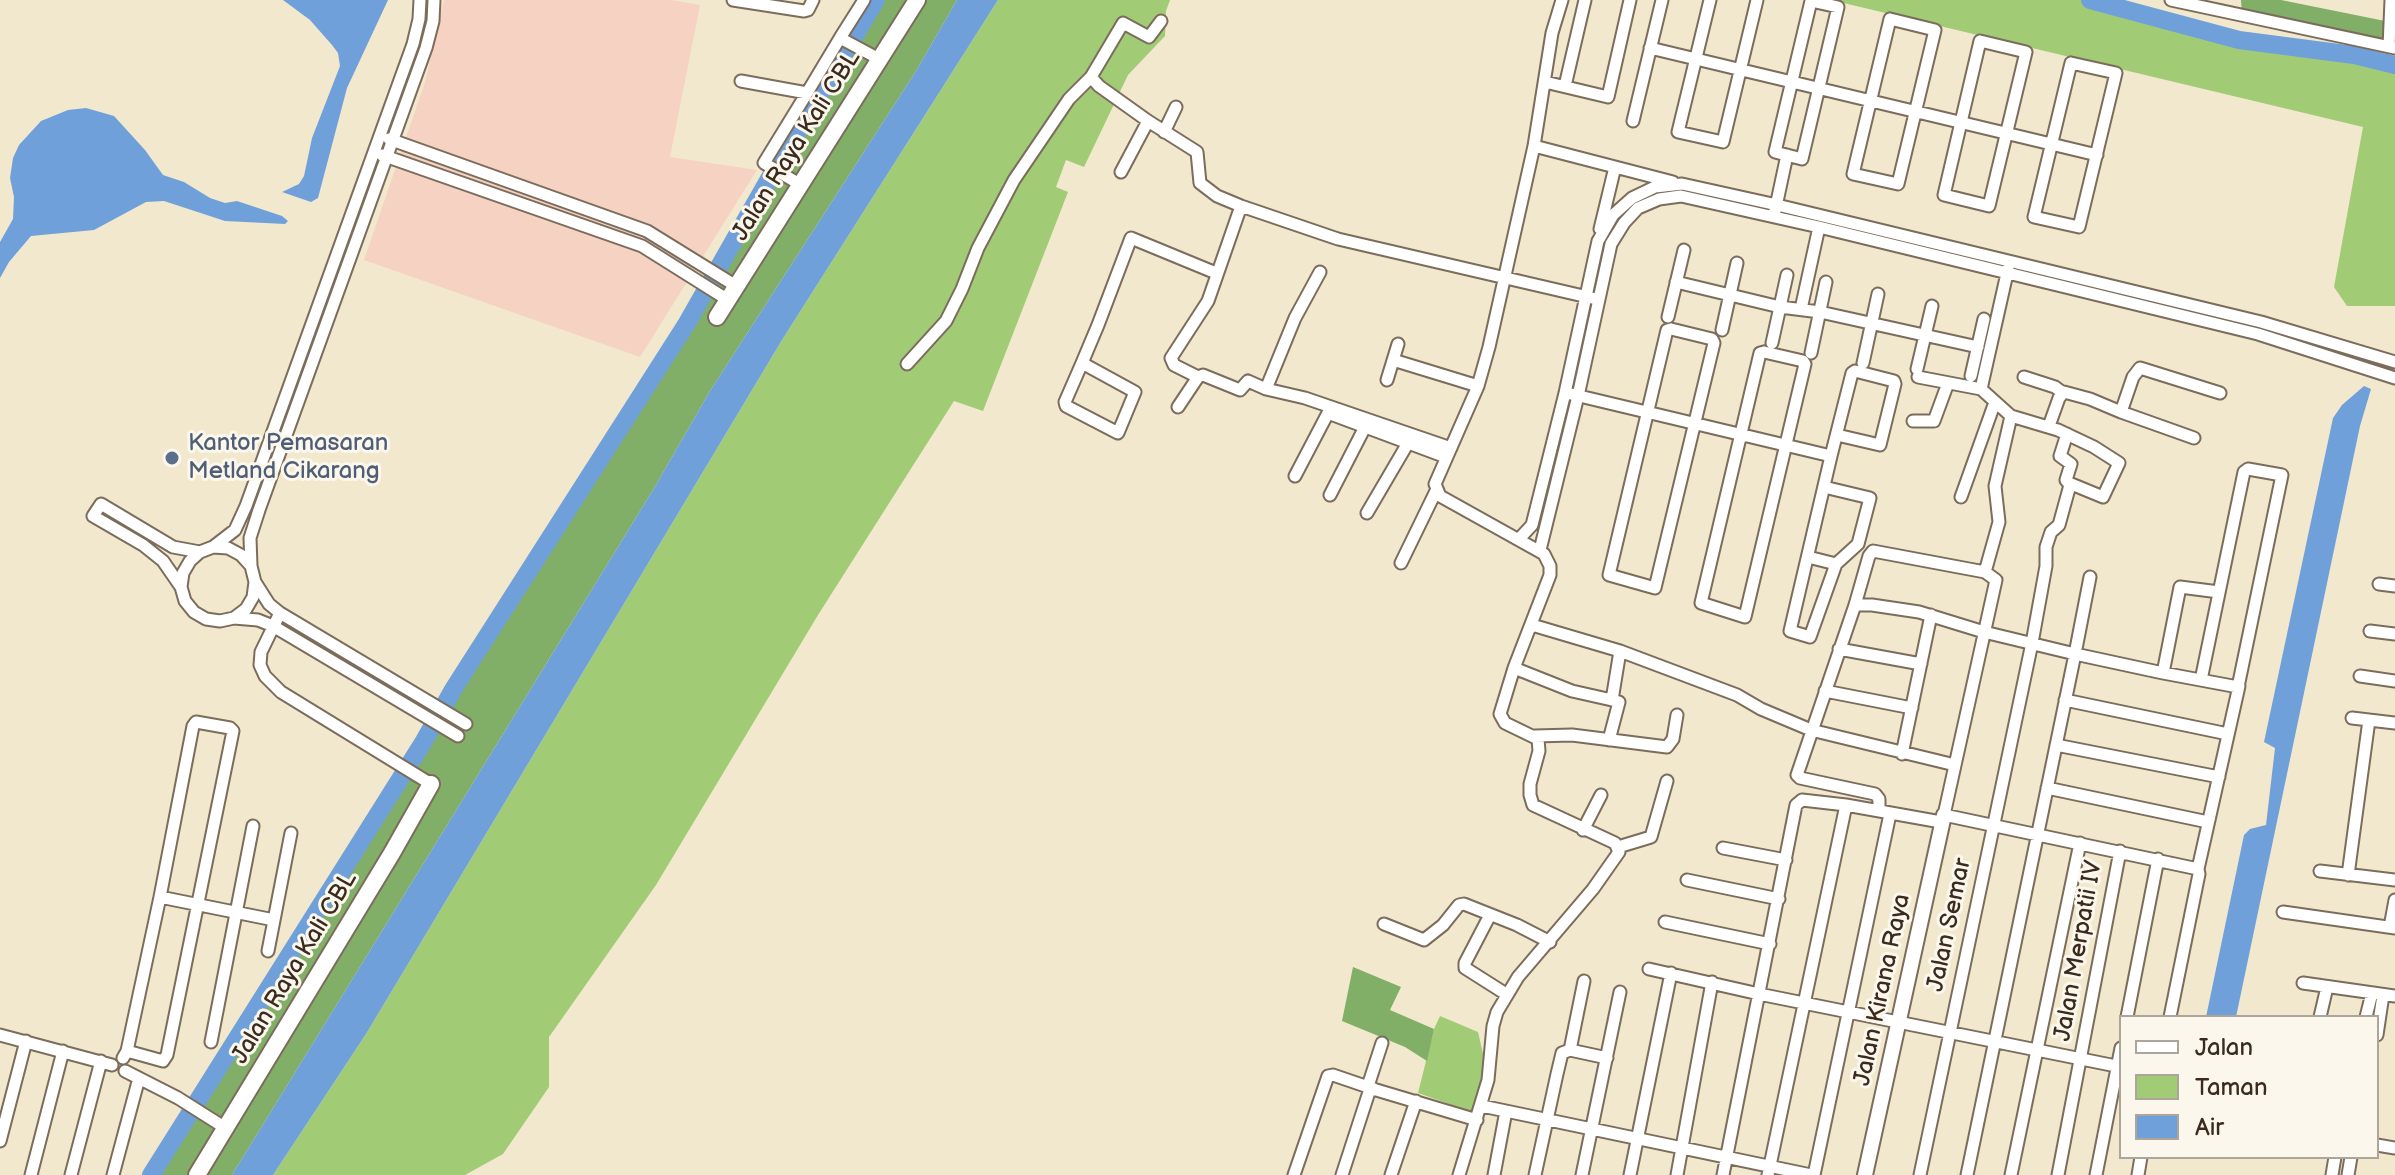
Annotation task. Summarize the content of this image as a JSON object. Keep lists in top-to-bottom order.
{
  "streets": {
    "main road": ["Jalan Raya Kali CBL"],
    "street": ["Jalan Semar", "Jalan Merpatii IV", "Jalan Kirana Raya"]
  },
  "places": ["Kantor Pemasaran Metland Cikarang"],
  "legend": ["Jalan", "Taman", "Air"]
}
